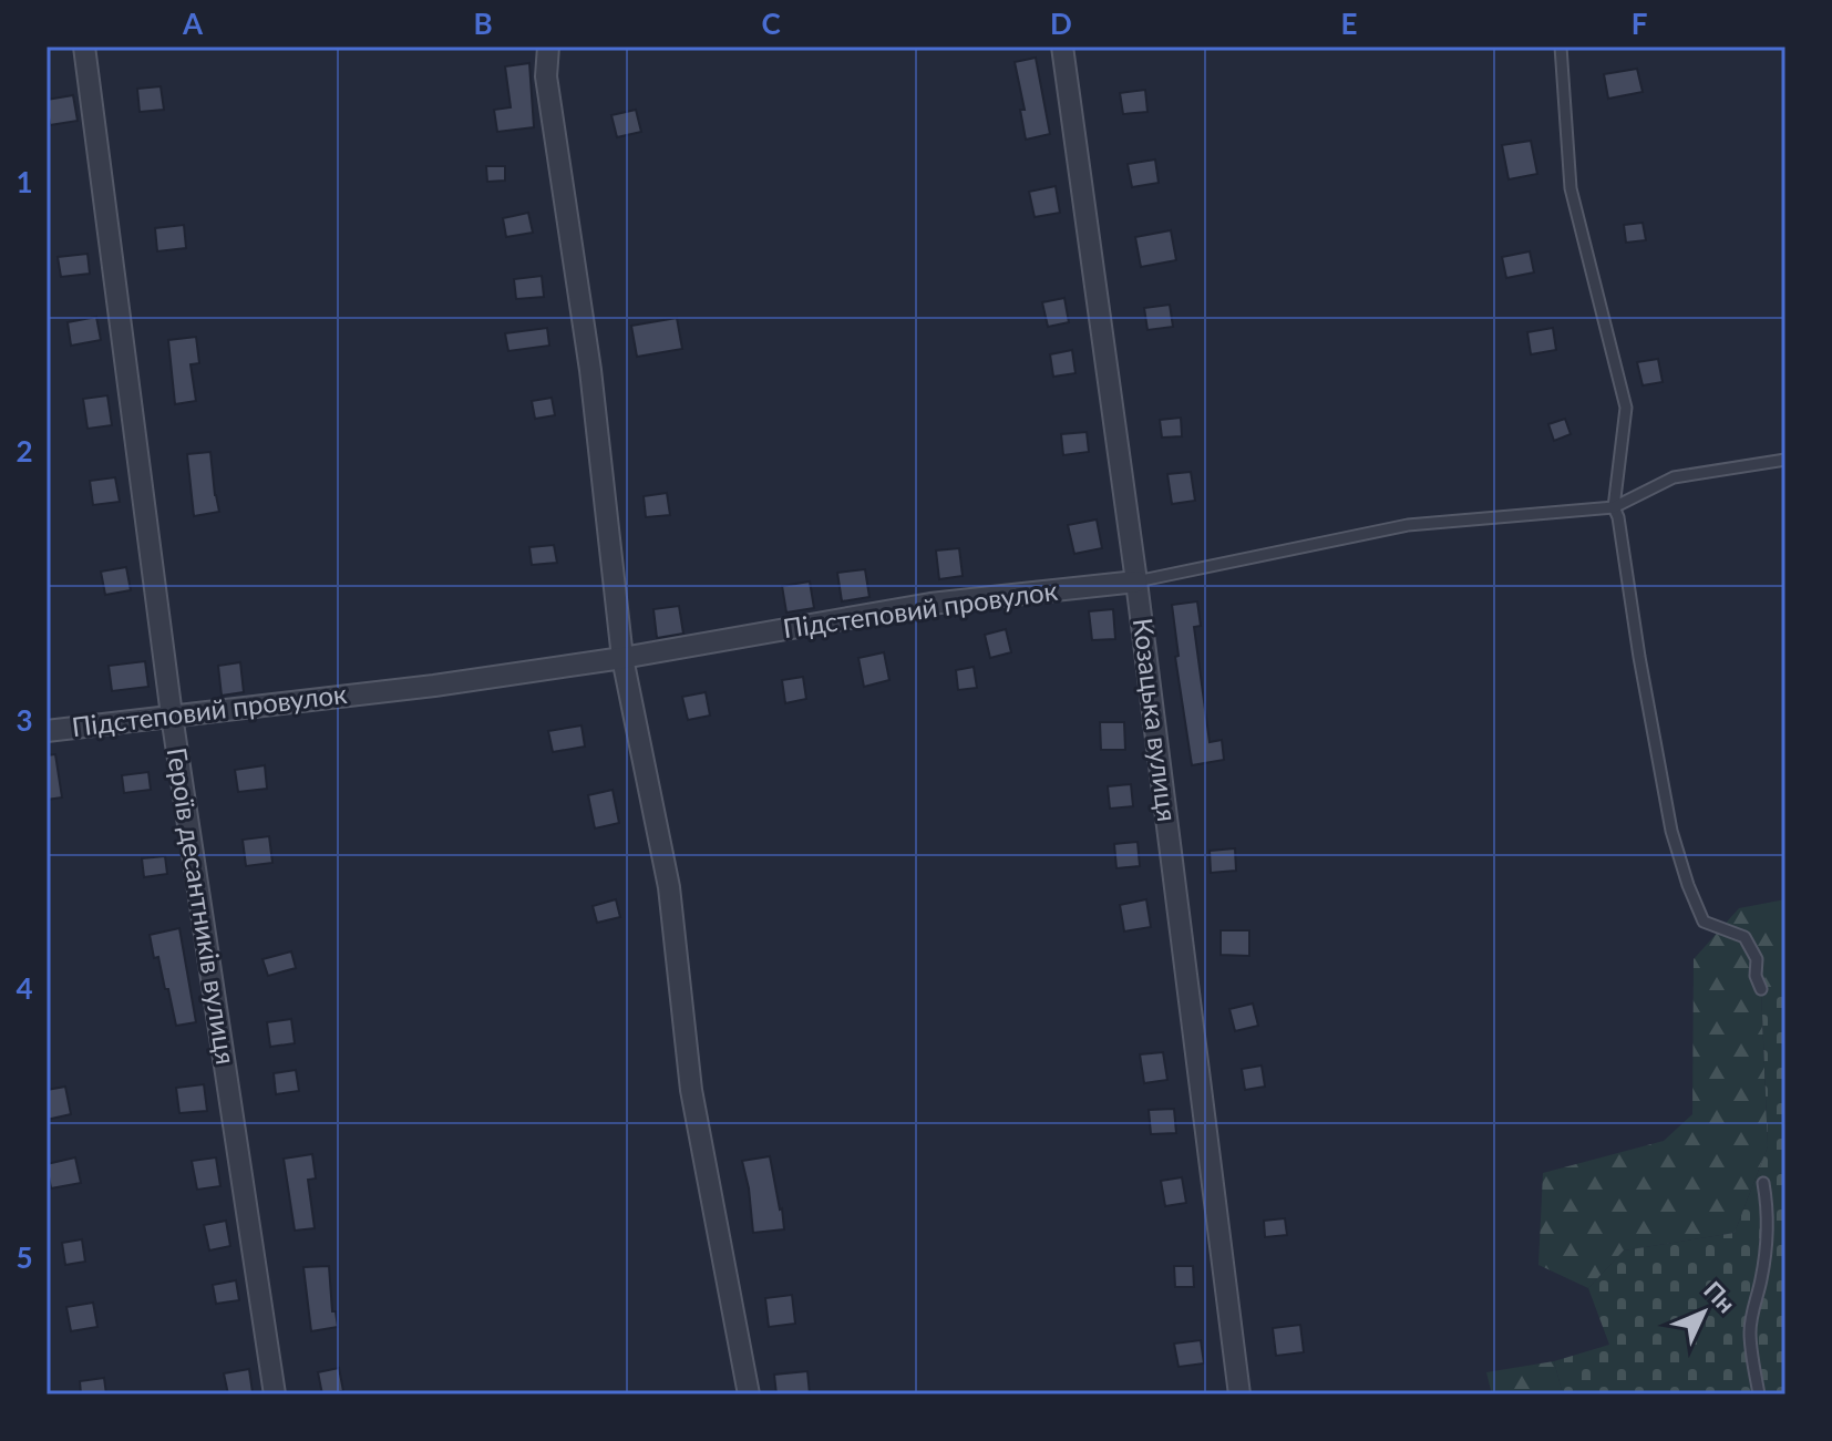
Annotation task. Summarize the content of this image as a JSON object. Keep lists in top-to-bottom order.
{
  "streets": {
    "street": ["Підстеповий провулок", "Козацька вулиця", "Героїв десантників вулиця"]
  },
  "crossings": [
    ["Підстеповий провулок", "Козацька вулиця"],
    ["Підстеповий провулок", "Героїв десантників вулиця"]
  ],
  "north": "top right",
  "grid": {
    "columns": [
      "A",
      "B",
      "C",
      "D",
      "E",
      "F"
    ],
    "rows": [
      "1",
      "2",
      "3",
      "4",
      "5"
    ]
  }
}
